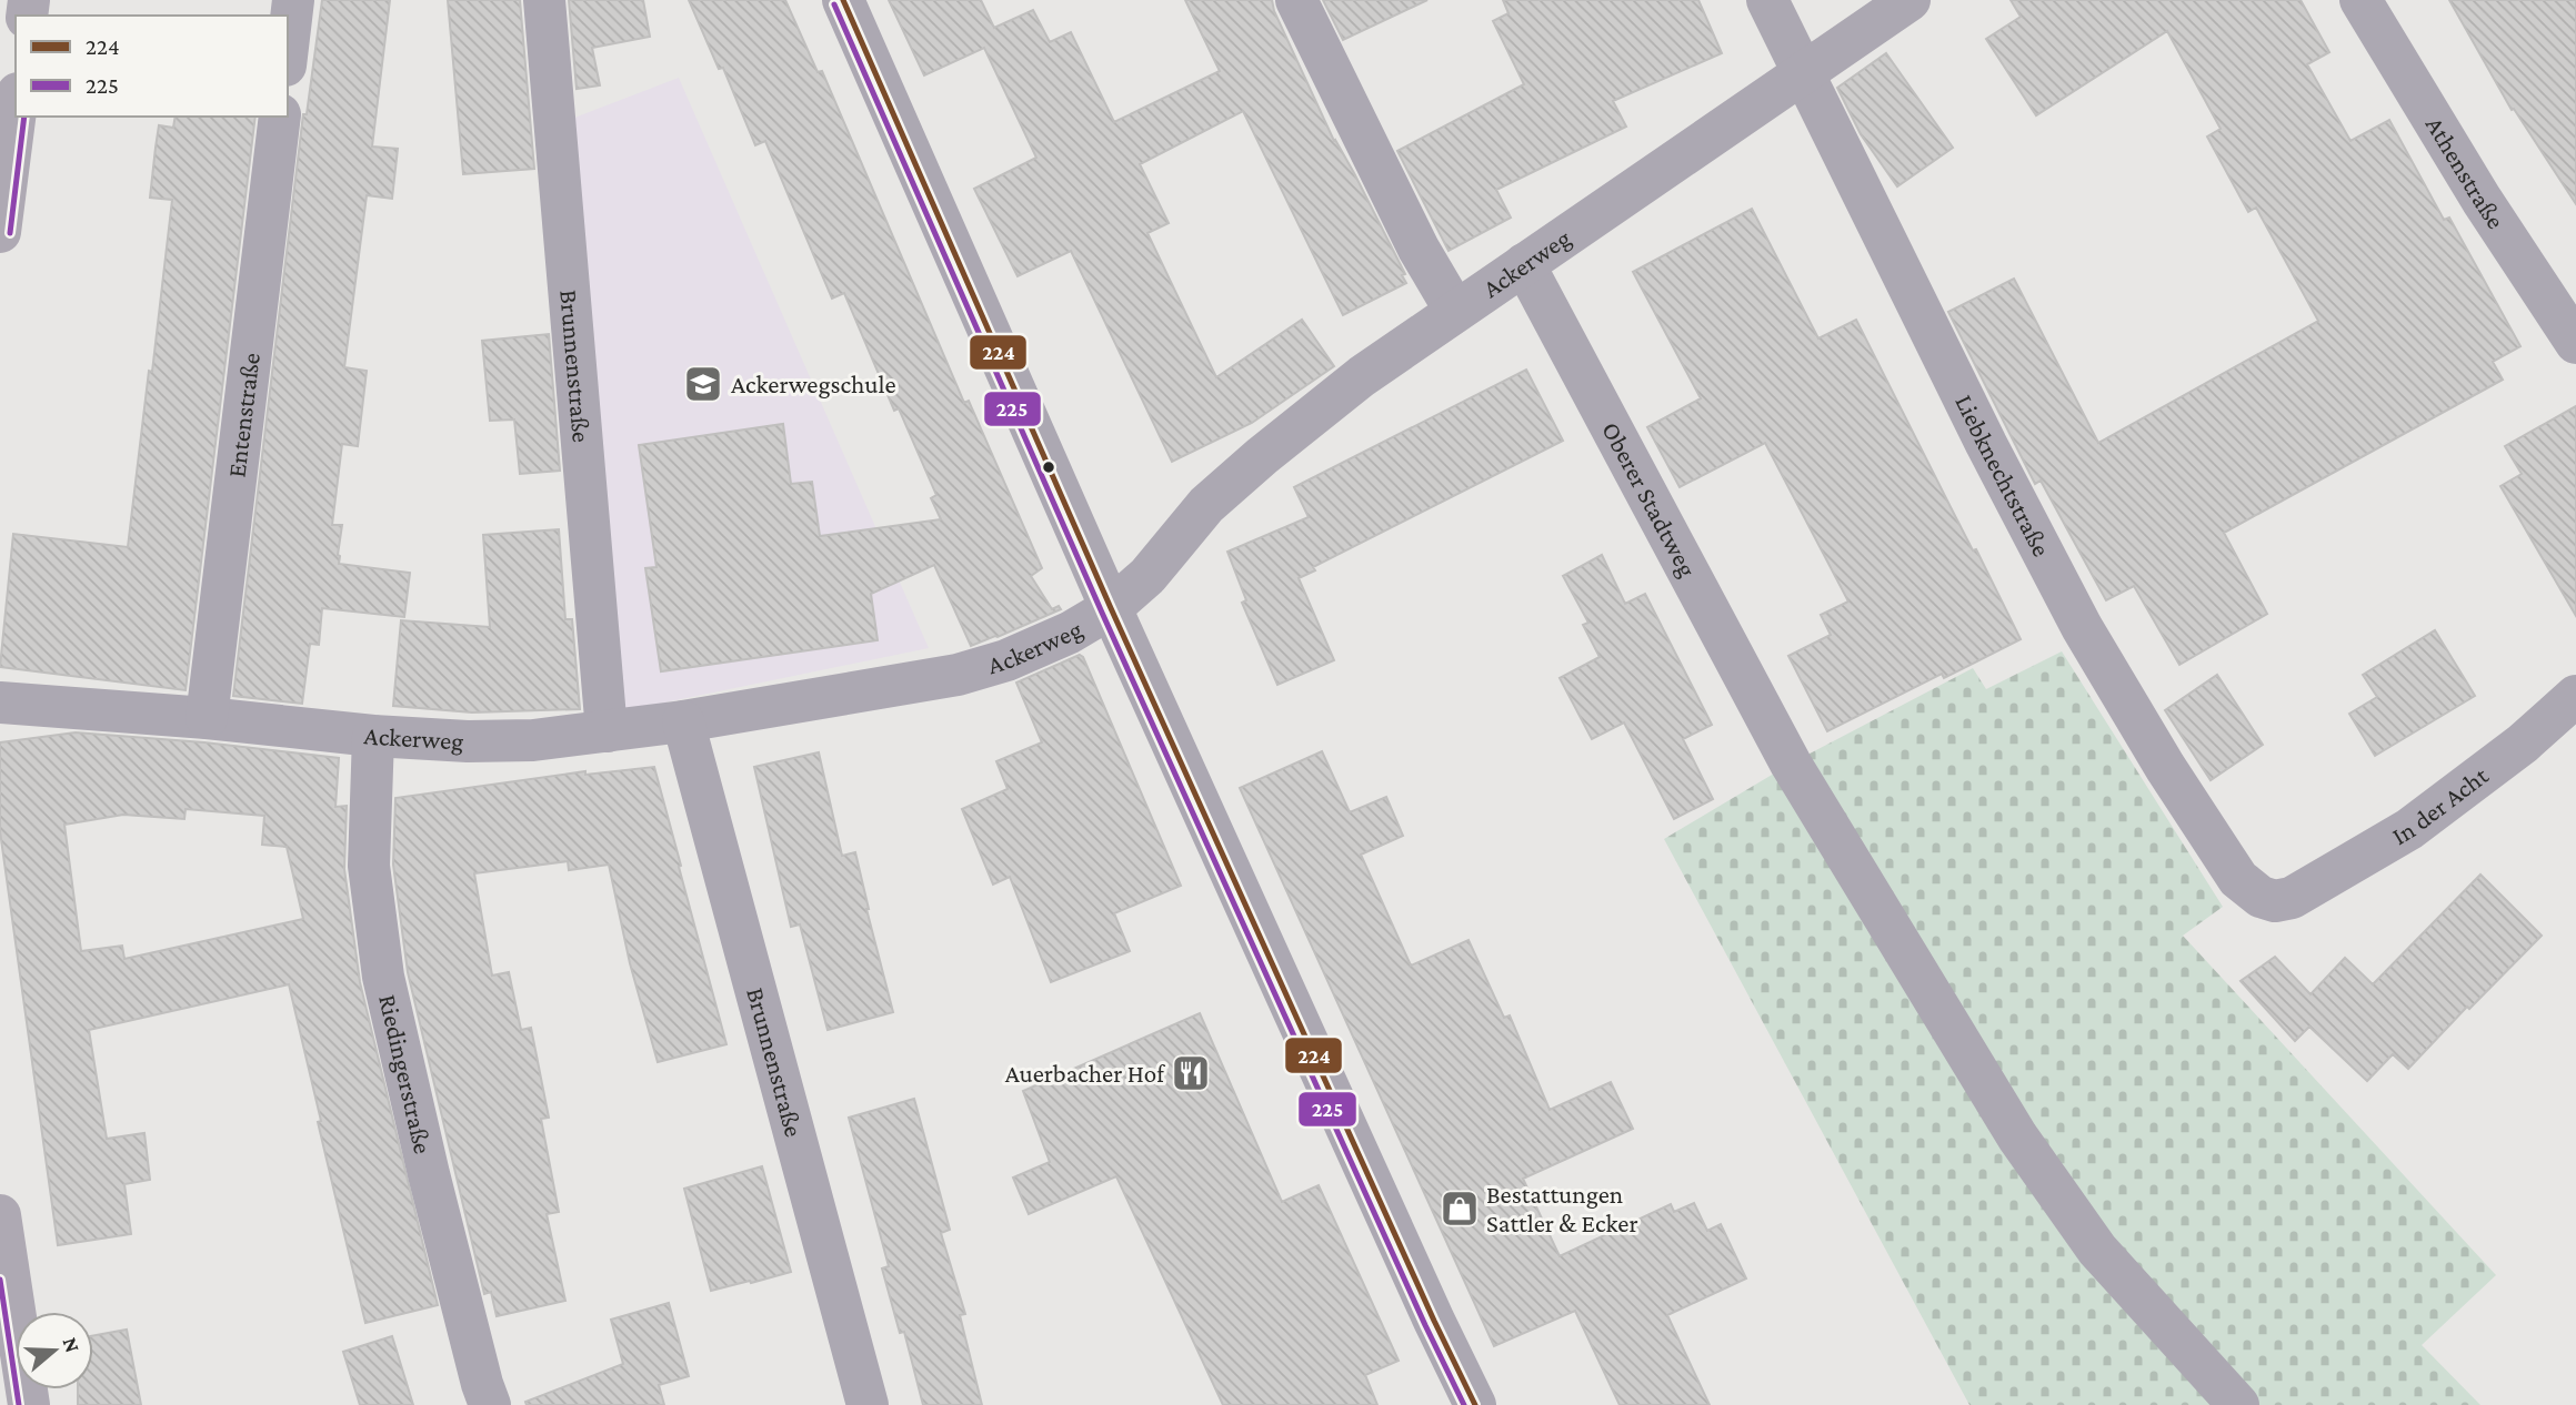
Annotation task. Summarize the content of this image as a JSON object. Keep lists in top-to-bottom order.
{
  "streets": {
    "street": [
      "Athenstraße",
      "Ackerweg",
      "Brunnenstraße",
      "Entenstraße",
      "Liebknechtstraße",
      "Oberer Stadtweg",
      "In der Acht",
      "Riedingerstraße"
    ]
  },
  "crossings": [
    ["Ackerweg", "Brunnenstraße"],
    ["Ackerweg", "Entenstraße"],
    ["Ackerweg", "Liebknechtstraße"],
    ["Ackerweg", "Oberer Stadtweg"],
    ["Ackerweg", "Riedingerstraße"],
    ["Liebknechtstraße", "In der Acht"]
  ],
  "places": {
    "school or university": ["Ackerwegschule"],
    "restaurant": ["Auerbacher Hof"],
    "shop": ["Bestattungen Sattler & Ecker"]
  },
  "lines": ["transit line 224", "transit line 225"],
  "legend": ["224", "225"],
  "north": "right"
}
